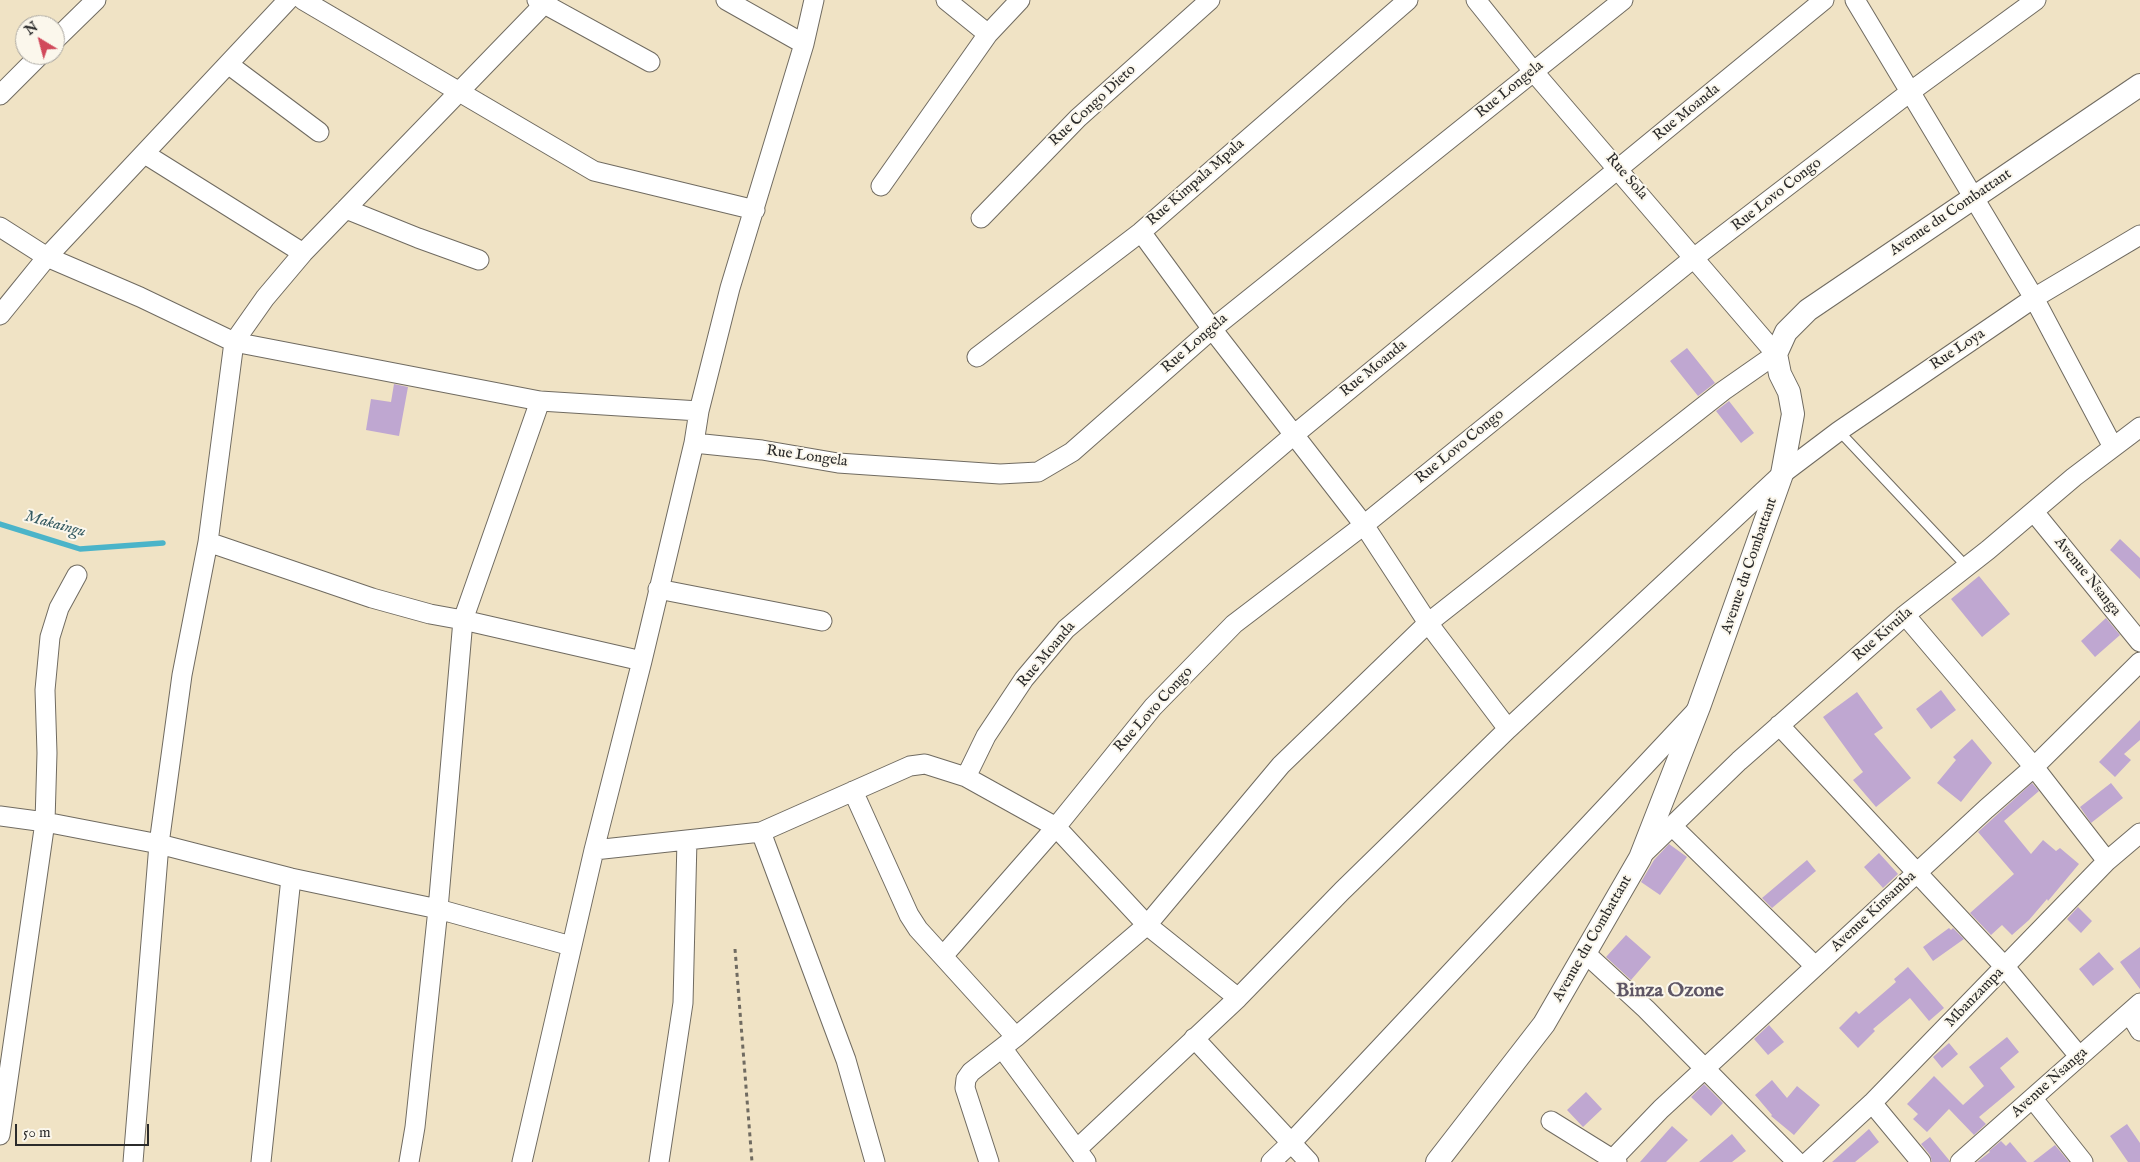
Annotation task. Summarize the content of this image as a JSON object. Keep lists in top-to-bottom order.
{
  "streets": {
    "street": [
      "Rue Longela",
      "Rue Congo Dieto",
      "Rue Moanda",
      "Rue Sola",
      "Rue Kimpala Mpala",
      "Rue Lovo Congo",
      "Avenue du Combattant",
      "Rue Loya",
      "Avenue Nsanga",
      "Rue Kivuila",
      "Avenue Kinsamba",
      "Mbanzampa"
    ]
  },
  "crossings": [
    ["Rue Longela", "Rue Sola"],
    ["Rue Moanda", "Rue Sola"],
    ["Rue Sola", "Rue Lovo Congo"],
    ["Rue Sola", "Avenue du Combattant"],
    ["Avenue du Combattant", "Rue Loya"],
    ["Avenue du Combattant", "Rue Kivuila"],
    ["Avenue Nsanga", "Rue Kivuila"]
  ],
  "districts": ["Binza Ozone"],
  "water": ["Makaingu"],
  "scale_bar": "50 m",
  "north": "top left"
}
